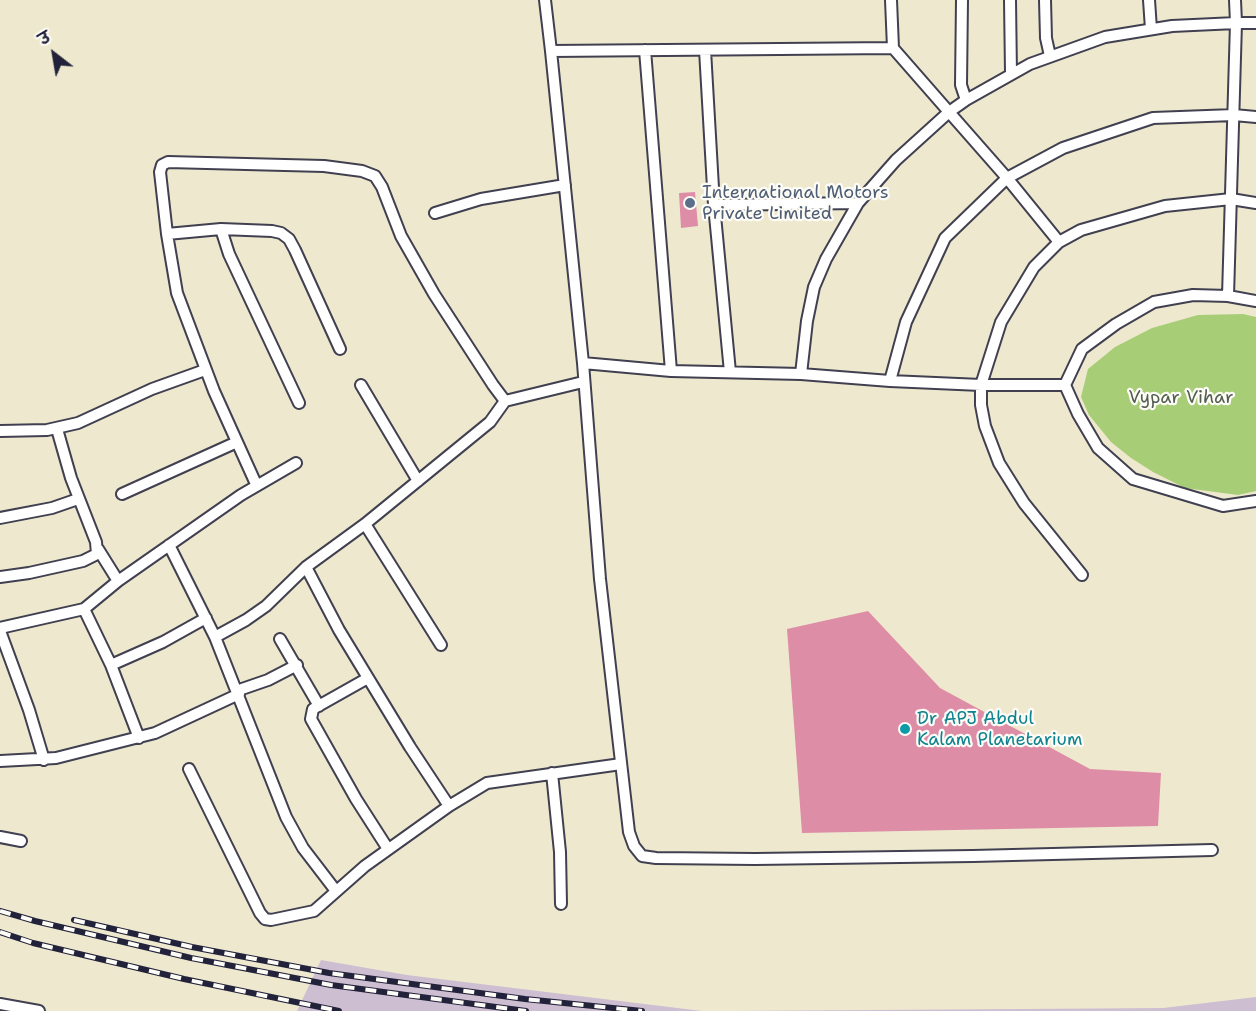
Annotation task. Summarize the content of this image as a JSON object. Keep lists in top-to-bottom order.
{
  "parks": ["Vypar Vihar"],
  "places": ["International Motors Private Limited", "Dr APJ Abdul Kalam Planetarium"],
  "north": "top left"
}
